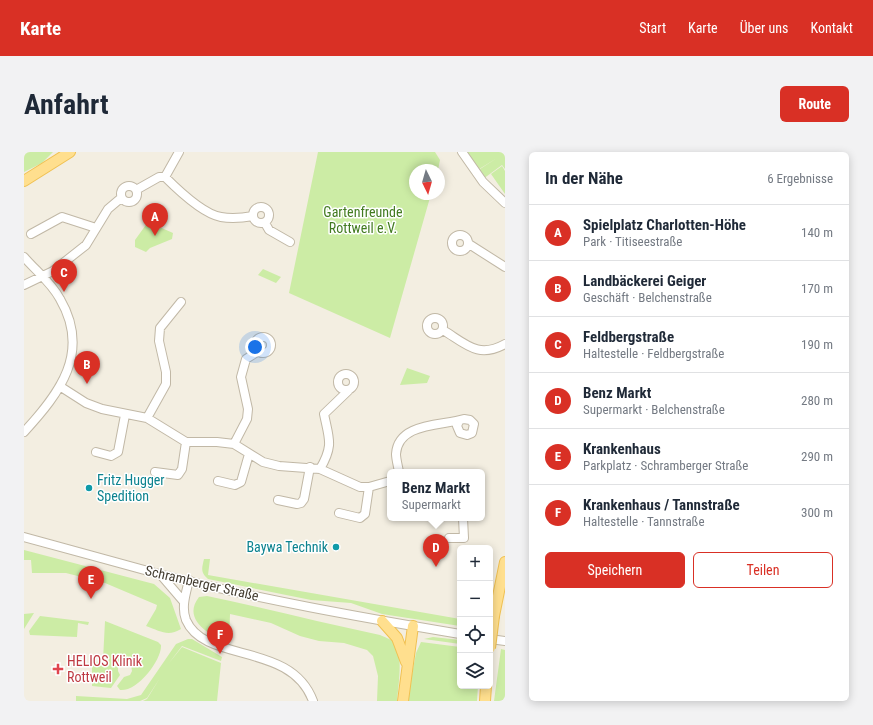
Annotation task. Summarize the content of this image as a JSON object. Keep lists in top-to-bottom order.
{
  "streets": {
    "street": ["Schramberger Straße"]
  },
  "parks": ["Gartenfreunde Rottweil e.V."],
  "places": {
    "other": ["Fritz Hugger Spedition", "Baywa Technik"],
    "health": ["HELIOS Klinik Rottweil"]
  },
  "north": "bottom",
  "page": {
    "header": "Karte",
    "nav": [
      "Start",
      "Karte",
      "Über uns",
      "Kontakt"
    ],
    "buttons": [
      "Route",
      ["Speichern", "Teilen"]
    ],
    "title": "Anfahrt",
    "heading": ["In der Nähe", "6 Ergebnisse"],
    "pins": [
      "A",
      "C",
      "B",
      "D",
      "E",
      "F"
    ],
    "list": [
      {
        "mark": "A",
        "name": "Spielplatz Charlotten-Höhe",
        "note": "Park · Titiseestraße",
        "value": "140 m"
      },
      {
        "mark": "B",
        "name": "Landbäckerei Geiger",
        "note": "Geschäft · Belchenstraße",
        "value": "170 m"
      },
      {
        "mark": "C",
        "name": "Feldbergstraße",
        "note": "Haltestelle · Feldbergstraße",
        "value": "190 m"
      },
      {
        "mark": "D",
        "name": "Benz Markt",
        "note": "Supermarkt · Belchenstraße",
        "value": "280 m"
      },
      {
        "mark": "E",
        "name": "Krankenhaus",
        "note": "Parkplatz · Schramberger Straße",
        "value": "290 m"
      },
      {
        "mark": "F",
        "name": "Krankenhaus / Tannstraße",
        "note": "Haltestelle · Tannstraße",
        "value": "300 m"
      }
    ],
    "popup": ["Benz Markt", "Supermarkt"],
    "map_buttons": ["+", "−"]
  }
}
